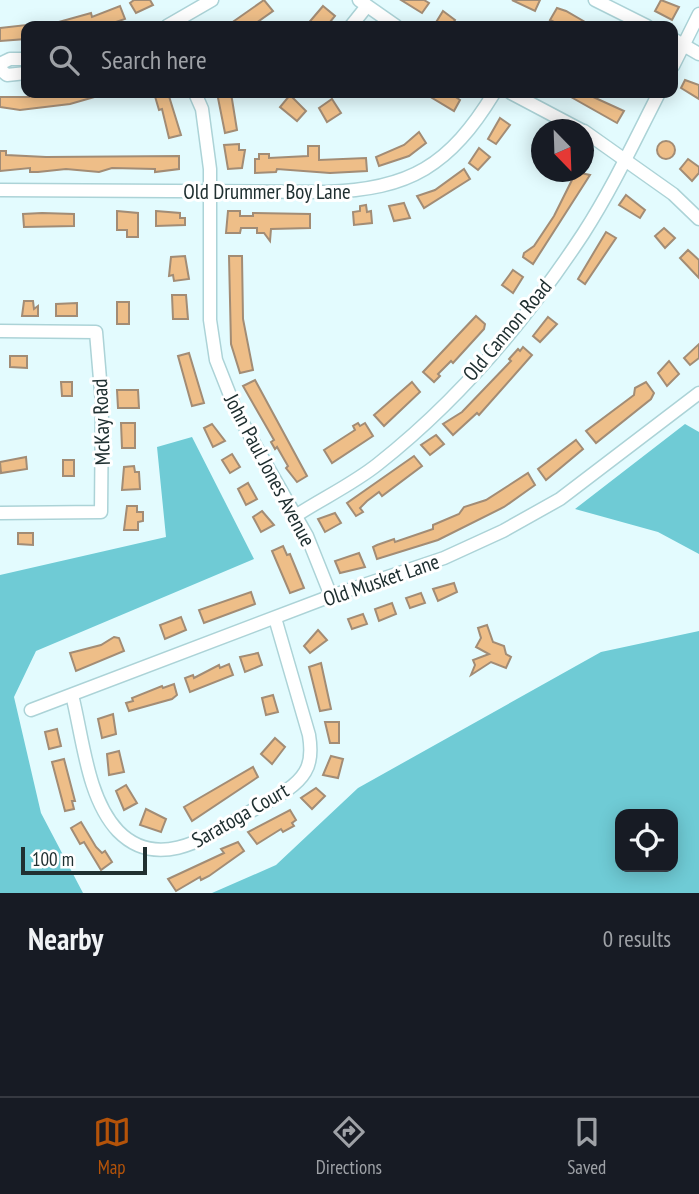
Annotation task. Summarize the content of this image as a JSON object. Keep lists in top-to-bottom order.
{
  "streets": {
    "street": [
      "Old Drummer Boy Lane",
      "Old Cannon Road",
      "McKay Road",
      "John Paul Jones Avenue",
      "Old Musket Lane",
      "Saratoga Court"
    ]
  },
  "crossings": [
    ["Old Drummer Boy Lane", "John Paul Jones Avenue"],
    ["Old Cannon Road", "John Paul Jones Avenue"],
    ["John Paul Jones Avenue", "Old Musket Lane"],
    ["Old Musket Lane", "Saratoga Court"]
  ],
  "scale_bar": "100 m",
  "north": "bottom right",
  "page": {
    "search": "Search here",
    "scale": "100 m",
    "heading": ["Nearby", "0 results"],
    "nav": ["Map", "Directions", "Saved"]
  }
}
